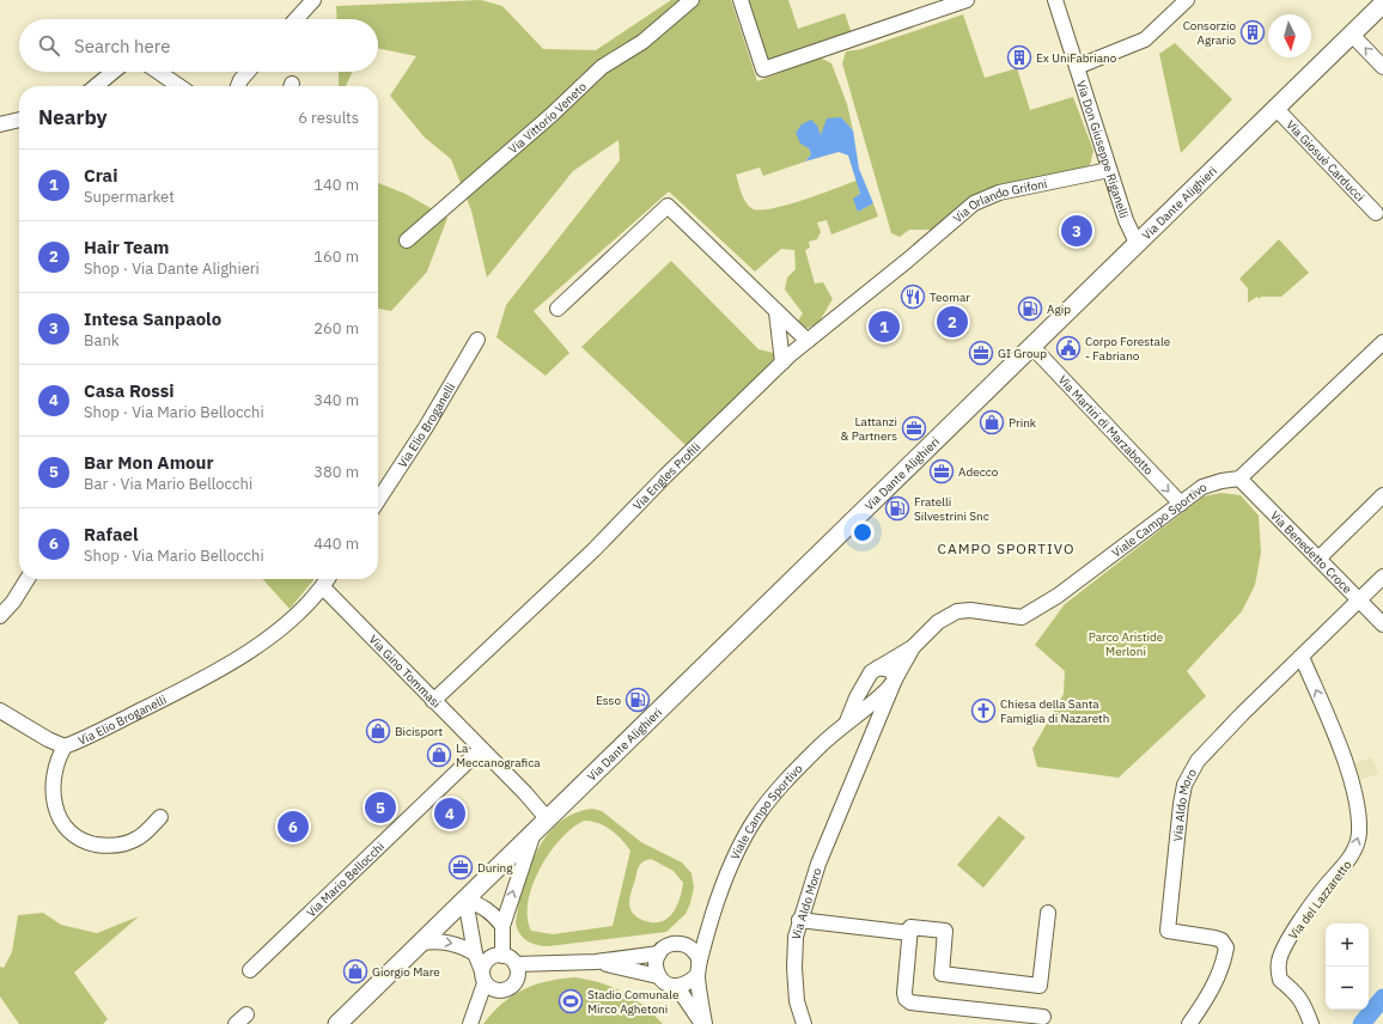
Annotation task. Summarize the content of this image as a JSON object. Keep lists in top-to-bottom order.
{
  "streets": {
    "main road": ["Via Dante Alighieri"],
    "street": [
      "Via Vittorio Veneto",
      "Via Don Giuseppe Riganelli",
      "Via Giosuè Carducci",
      "Via Orlando Grifoni",
      "Via Elio Broganelli",
      "Via Martiri di Marzabotto",
      "Via Engles Profili",
      "Viale Campo Sportivo",
      "Via Benedetto Croce",
      "Via Gino Tommasi",
      "Via Aldo Moro",
      "Via Mario Bellocchi",
      "Via del Lazzaretto"
    ]
  },
  "crossings": [
    ["Via Don Giuseppe Riganelli", "Via Orlando Grifoni"],
    ["Via Don Giuseppe Riganelli", "Via Dante Alighieri"],
    ["Via Giosuè Carducci", "Via Dante Alighieri"],
    ["Via Orlando Grifoni", "Via Engles Profili"],
    ["Via Dante Alighieri", "Via Martiri di Marzabotto"],
    ["Via Dante Alighieri", "Via Gino Tommasi"],
    ["Via Elio Broganelli", "Via Gino Tommasi"],
    ["Via Martiri di Marzabotto", "Viale Campo Sportivo"],
    ["Via Engles Profili", "Via Gino Tommasi"],
    ["Viale Campo Sportivo", "Via Benedetto Croce"],
    ["Viale Campo Sportivo", "Via Aldo Moro"],
    ["Via Benedetto Croce", "Via Aldo Moro"],
    ["Via Gino Tommasi", "Via Mario Bellocchi"],
    ["Via Aldo Moro", "Via del Lazzaretto"]
  ],
  "one_way": ["Via Martiri di Marzabotto", "Via del Lazzaretto"],
  "districts": ["CAMPO SPORTIVO"],
  "parks": ["Parco Aristide Merloni"],
  "places": {
    "building": ["Consorzio Agrario", "Ex UniFabriano"],
    "restaurant": ["Teomar"],
    "fuel station": ["Agip", "Fratelli Silvestrini Snc", "Esso"],
    "public building": ["Corpo Forestale - Fabriano"],
    "office": [
      "GI Group",
      "Lattanzi & Partners",
      "Adecco",
      "During"
    ],
    "shop": [
      "Prink",
      "Bicisport",
      "La Meccanografica",
      "Giorgio Mare"
    ],
    "church": ["Chiesa della Santa Famiglia di Nazareth"],
    "sports": ["Stadio Comunale Mirco Aghetoni"]
  },
  "north": "bottom",
  "page": {
    "search": "Search here",
    "heading": ["Nearby", "6 results"],
    "list": [
      {
        "mark": "1",
        "name": "Crai",
        "note": "Supermarket",
        "value": "140 m"
      },
      {
        "mark": "2",
        "name": "Hair Team",
        "note": "Shop · Via Dante Alighieri",
        "value": "160 m"
      },
      {
        "mark": "3",
        "name": "Intesa Sanpaolo",
        "note": "Bank",
        "value": "260 m"
      },
      {
        "mark": "4",
        "name": "Casa Rossi",
        "note": "Shop · Via Mario Bellocchi",
        "value": "340 m"
      },
      {
        "mark": "5",
        "name": "Bar Mon Amour",
        "note": "Bar · Via Mario Bellocchi",
        "value": "380 m"
      },
      {
        "mark": "6",
        "name": "Rafael",
        "note": "Shop · Via Mario Bellocchi",
        "value": "440 m"
      }
    ],
    "pins": [
      "3",
      "2",
      "1",
      "5",
      "4",
      "6"
    ],
    "map_buttons": ["+", "−"]
  }
}
